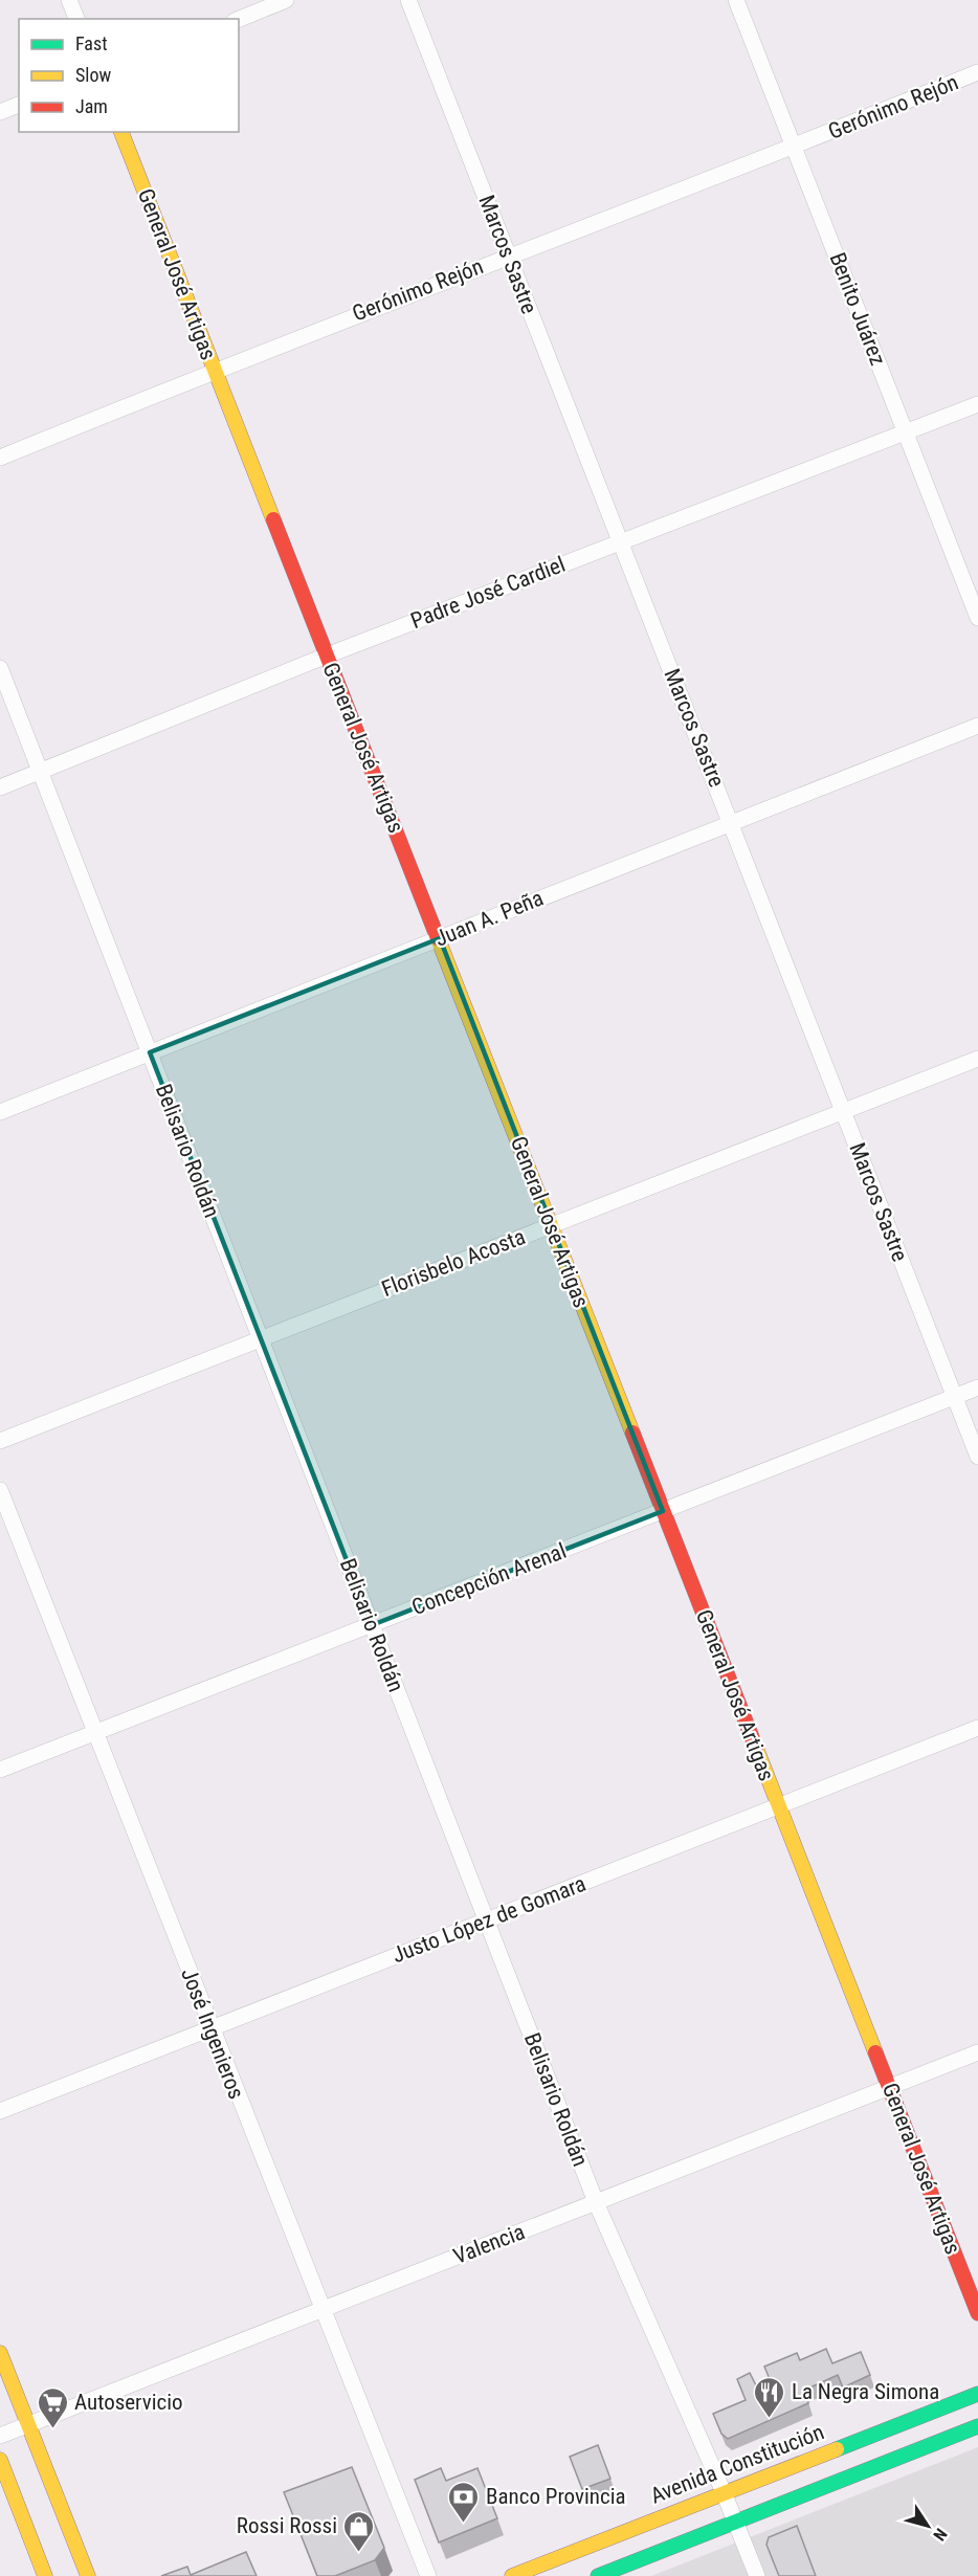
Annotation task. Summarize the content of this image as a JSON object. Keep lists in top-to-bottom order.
{
  "streets": {
    "street": [
      "Gerónimo Rejón",
      "Marcos Sastre",
      "General José Artigas",
      "Benito Juárez",
      "Padre José Cardiel",
      "Juan A. Peña",
      "Belisario Roldán",
      "Florisbelo Acosta",
      "Concepción Arenal",
      "Justo López de Gomara",
      "José Ingenieros",
      "Valencia",
      "Avenida Constitución"
    ]
  },
  "crossings": [
    ["Gerónimo Rejón", "Marcos Sastre"],
    ["Gerónimo Rejón", "General José Artigas"],
    ["Gerónimo Rejón", "Benito Juárez"],
    ["Marcos Sastre", "Padre José Cardiel"],
    ["Marcos Sastre", "Juan A. Peña"],
    ["Marcos Sastre", "Florisbelo Acosta"],
    ["Marcos Sastre", "Concepción Arenal"],
    ["General José Artigas", "Padre José Cardiel"],
    ["General José Artigas", "Juan A. Peña"],
    ["General José Artigas", "Florisbelo Acosta"],
    ["General José Artigas", "Concepción Arenal"],
    ["General José Artigas", "Justo López de Gomara"],
    ["General José Artigas", "Valencia"],
    ["Benito Juárez", "Padre José Cardiel"],
    ["Padre José Cardiel", "Belisario Roldán"],
    ["Juan A. Peña", "Belisario Roldán"],
    ["Belisario Roldán", "Florisbelo Acosta"],
    ["Belisario Roldán", "Concepción Arenal"],
    ["Belisario Roldán", "Justo López de Gomara"],
    ["Belisario Roldán", "Valencia"],
    ["Belisario Roldán", "Avenida Constitución"],
    ["Concepción Arenal", "José Ingenieros"],
    ["Justo López de Gomara", "José Ingenieros"],
    ["José Ingenieros", "Valencia"]
  ],
  "places": {
    "restaurant": ["La Negra Simona"],
    "supermarket": ["Autoservicio"],
    "bank": ["Banco Provincia"],
    "shop": ["Rossi Rossi"]
  },
  "legend": ["Fast", "Slow", "Jam"],
  "north": "bottom right"
}
